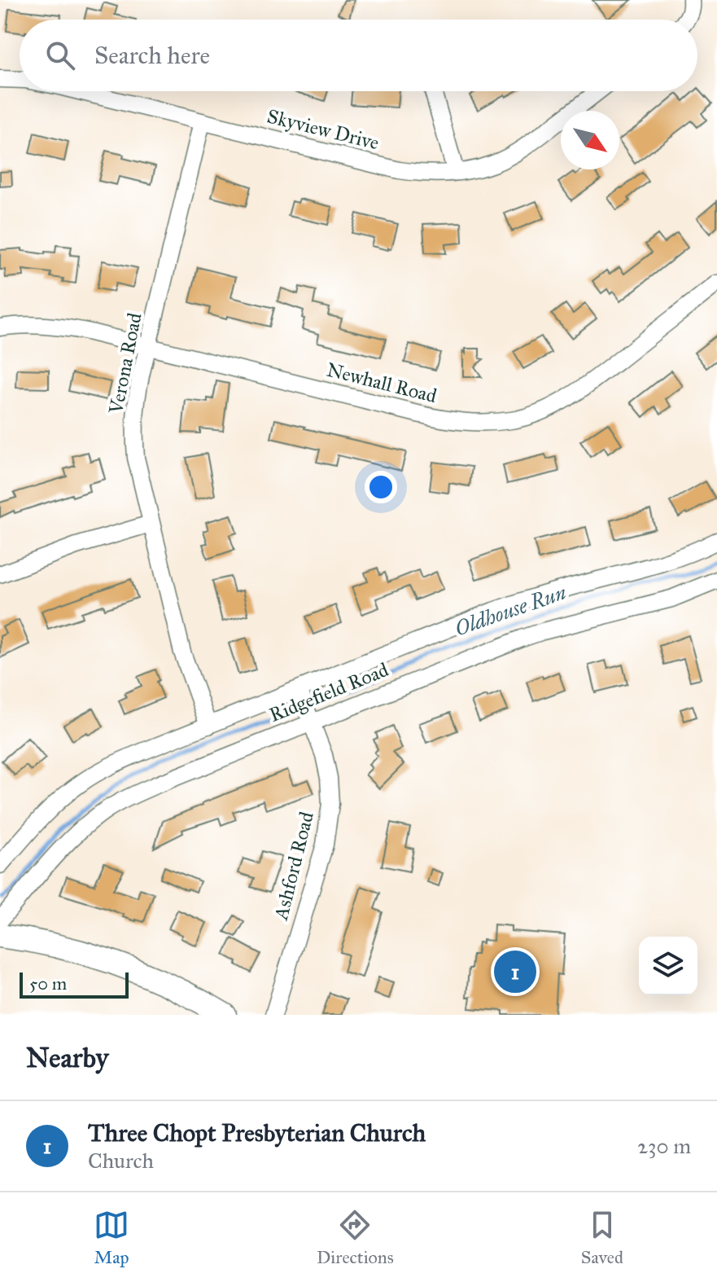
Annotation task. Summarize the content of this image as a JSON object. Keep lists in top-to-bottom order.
{
  "streets": {
    "street": [
      "Skyview Drive",
      "Verona Road",
      "Newhall Road",
      "Ridgefield Road",
      "Ashford Road"
    ]
  },
  "crossings": [
    ["Skyview Drive", "Verona Road"],
    ["Verona Road", "Newhall Road"],
    ["Verona Road", "Ridgefield Road"],
    ["Ridgefield Road", "Ashford Road"]
  ],
  "water": ["Oldhouse Run"],
  "scale_bar": "50 m",
  "north": "bottom right",
  "page": {
    "search": "Search here",
    "pins": "1",
    "scale": "50 m",
    "heading": "Nearby",
    "list": [
      {
        "mark": "1",
        "name": "Three Chopt Presbyterian Church",
        "note": "Church",
        "value": "230 m"
      }
    ],
    "nav": ["Map", "Directions", "Saved"]
  }
}
